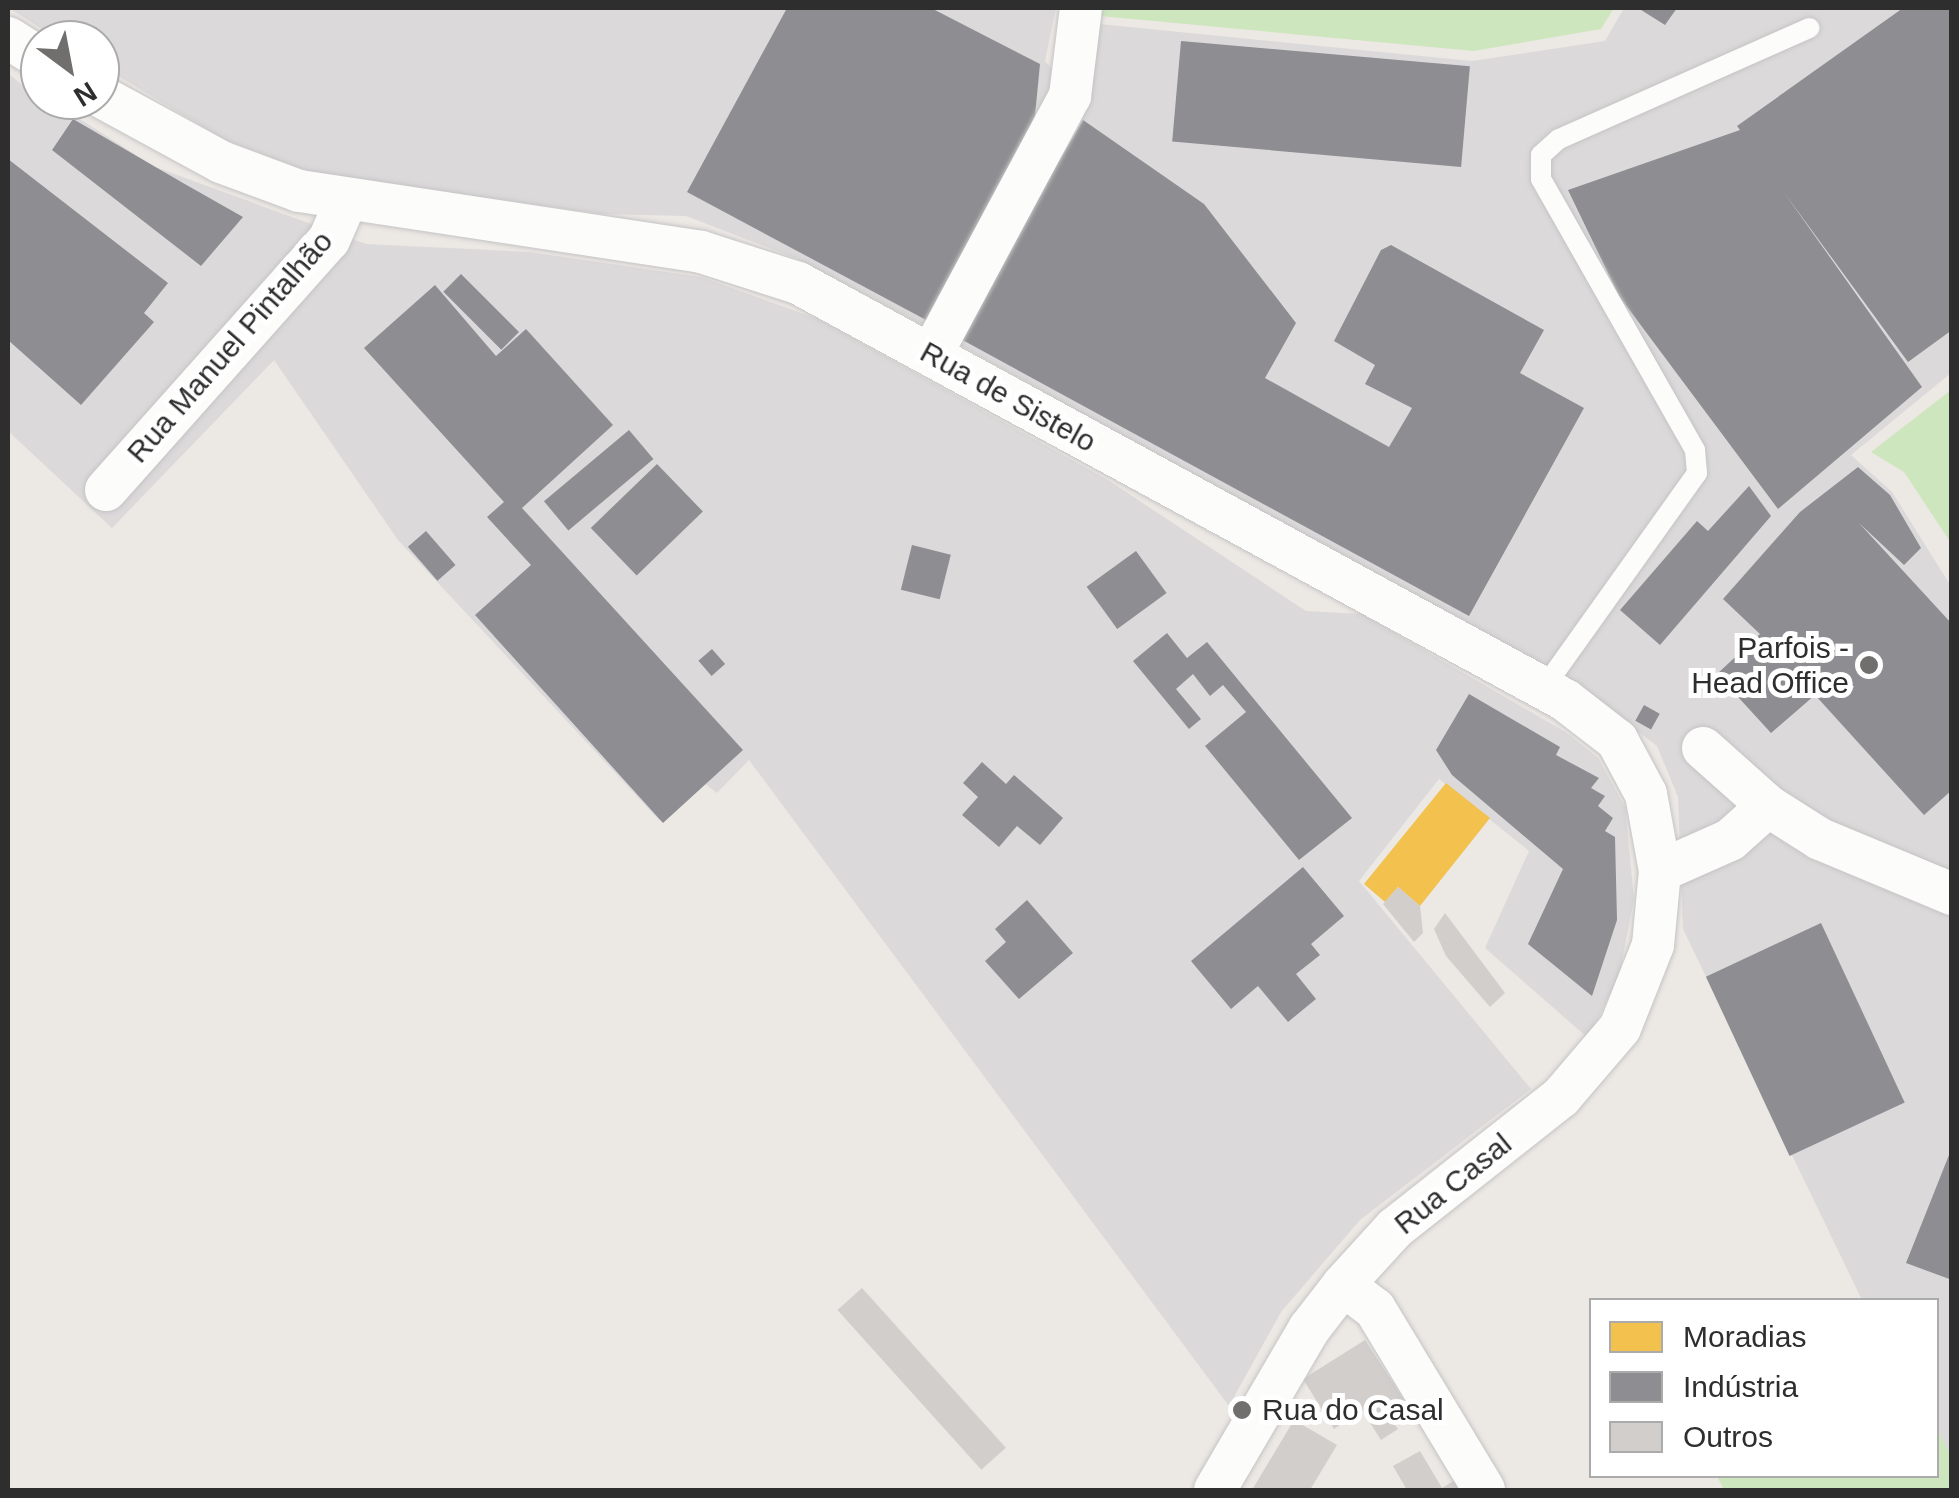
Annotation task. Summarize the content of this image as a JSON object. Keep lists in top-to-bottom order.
{
  "streets": {
    "street": ["Rua Manuel Pintalhão", "Rua de Sistelo", "Rua Casal"]
  },
  "crossings": [
    ["Rua Manuel Pintalhão", "Rua de Sistelo"],
    ["Rua de Sistelo", "Rua Casal"]
  ],
  "places": ["Parfois - Head Office", "Rua do Casal"],
  "legend": ["Moradias", "Indústria", "Outros"],
  "north": "bottom right"
}
